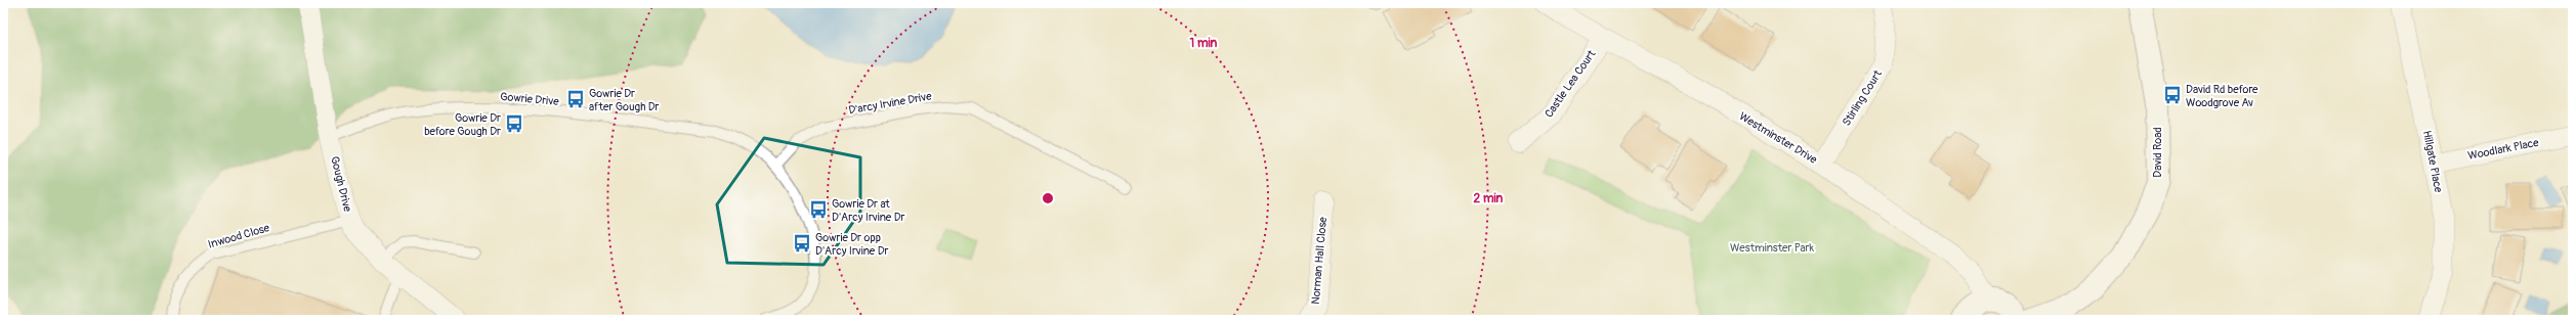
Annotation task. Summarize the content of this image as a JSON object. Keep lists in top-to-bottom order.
{
  "streets": {
    "street": [
      "Castle Lea Court",
      "Stirling Court",
      "Westminster Drive",
      "Woodlark Place",
      "David Road",
      "Hillgate Place",
      "Gough Drive",
      "Norman Hall Close"
    ],
    "lane": ["Gowrie Drive", "D'arcy Irvine Drive", "Inwood Close"]
  },
  "crossings": [
    ["Castle Lea Court", "Westminster Drive"],
    ["Stirling Court", "Westminster Drive"],
    ["Gowrie Drive", "D'arcy Irvine Drive"],
    ["Gowrie Drive", "Gough Drive"],
    ["Woodlark Place", "Hillgate Place"],
    ["Gough Drive", "Inwood Close"]
  ],
  "parks": ["Westminster Park"],
  "places": {
    "bus stop": [
      "David Rd before Woodgrove Av",
      "Gowrie Dr after Gough Dr",
      "Gowrie Dr before Gough Dr",
      "Gowrie Dr at D'Arcy Irvine Dr",
      "Gowrie Dr opp D'Arcy Irvine Dr"
    ]
  },
  "rings": ["1 min", "2 min"]
}
